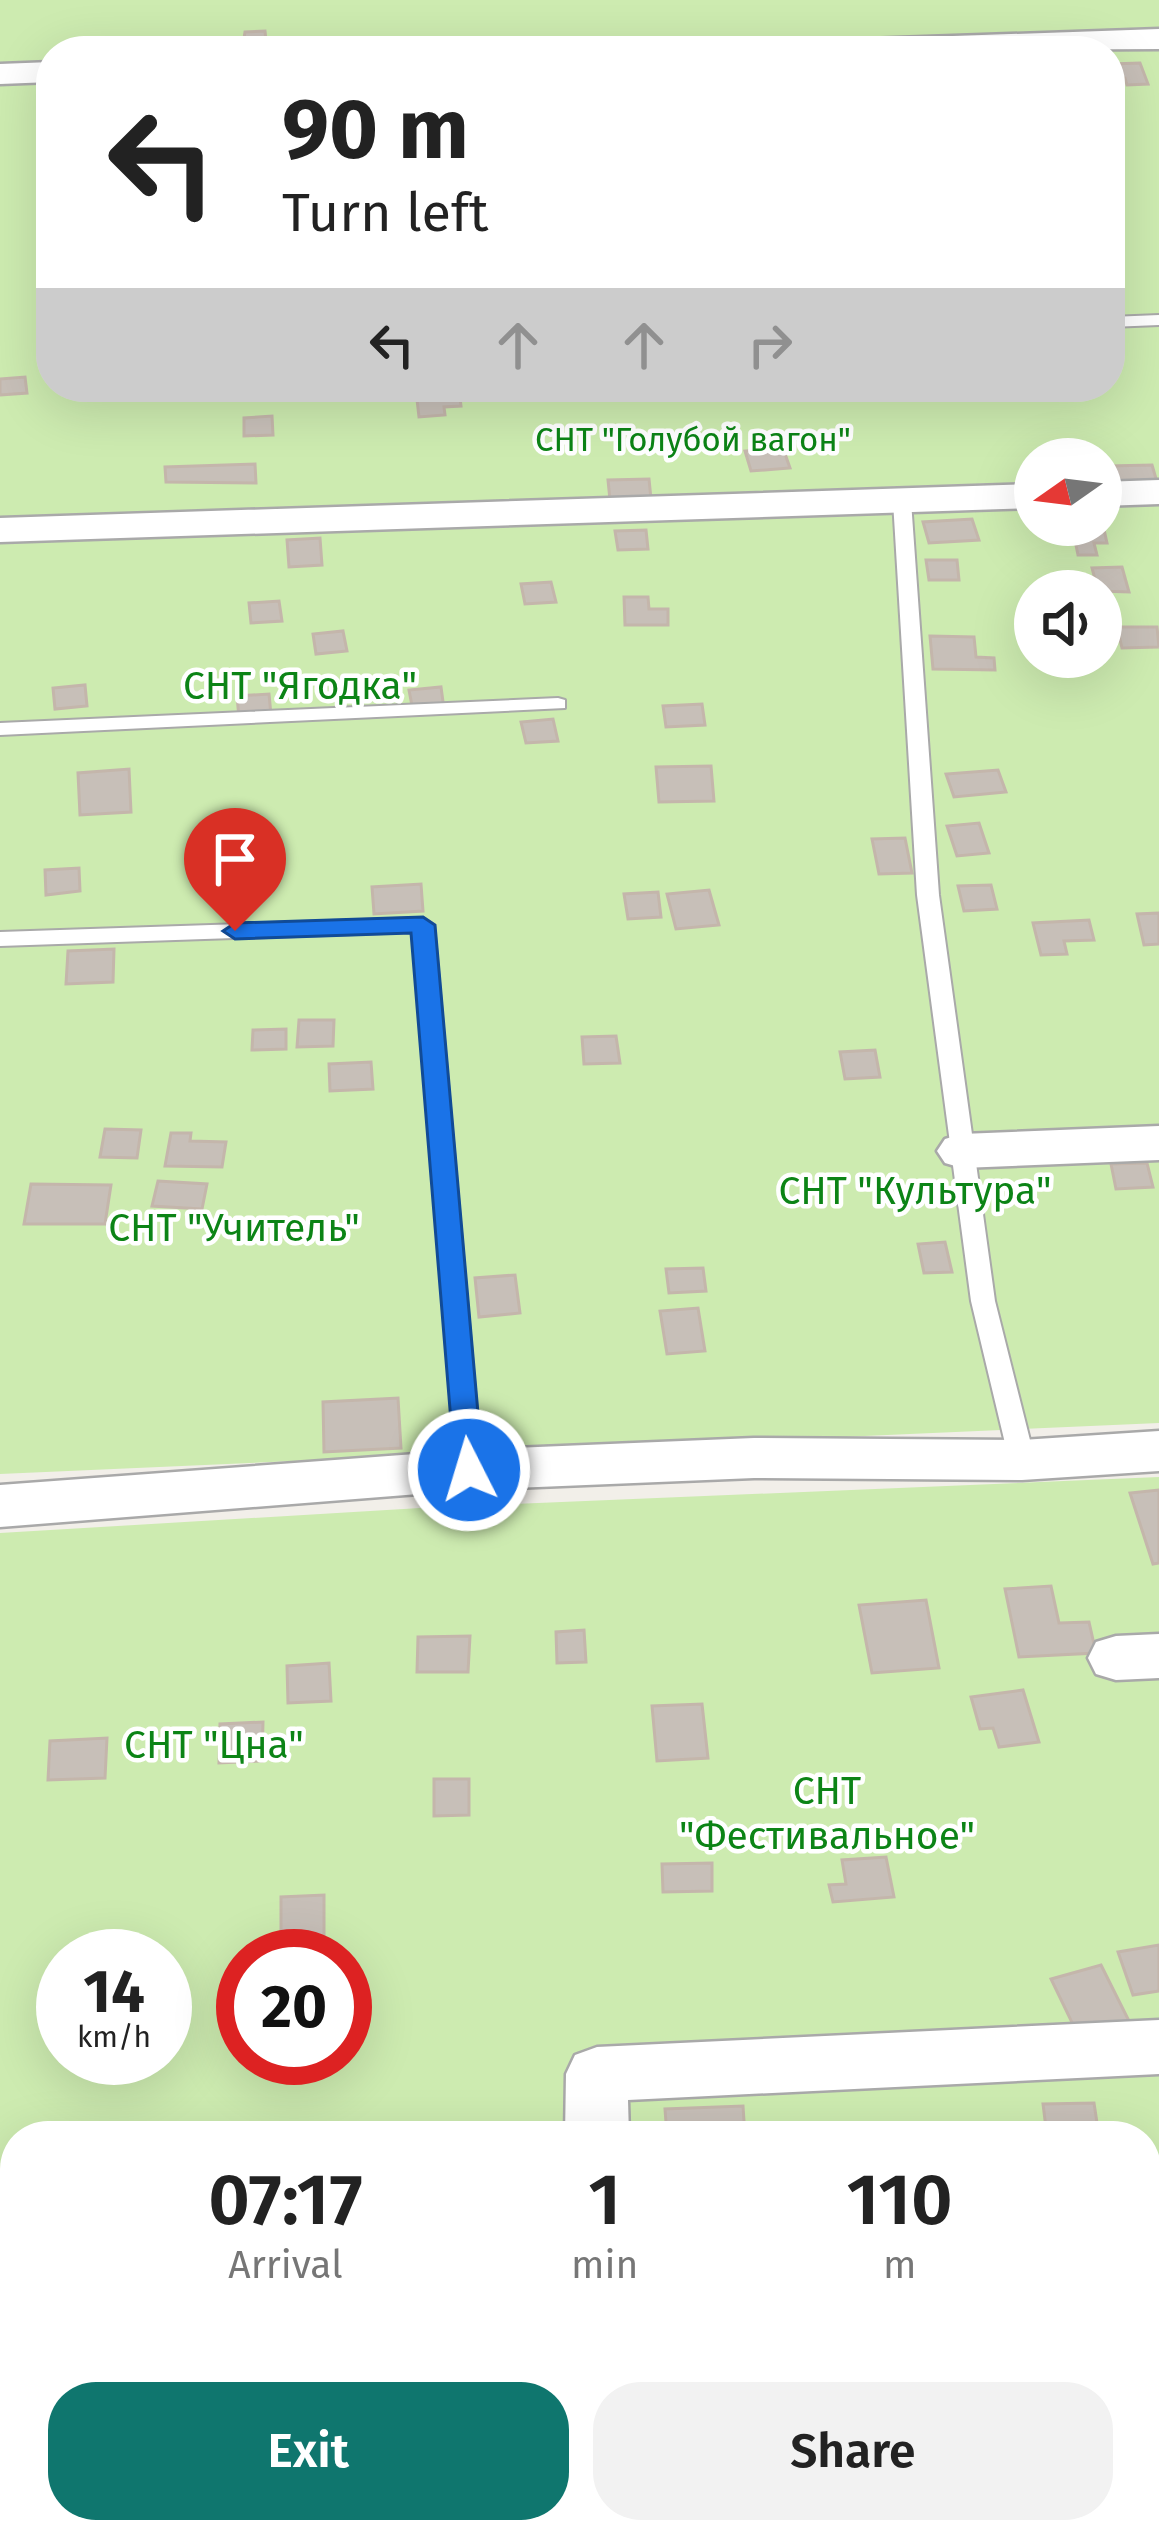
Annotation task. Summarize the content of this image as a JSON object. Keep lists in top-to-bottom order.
{
  "parks": [
    "СНТ \"Голубой вагон\"",
    "СНТ \"Ягодка\"",
    "СНТ \"Культура\"",
    "СНТ \"Учитель\"",
    "СНТ \"Цна\"",
    "СНТ \"Фестивальное\""
  ],
  "north": "left",
  "page": {
    "turn": ["90 m", "Turn left"],
    "speed": "14 km/h",
    "limit": "20",
    "eta": [
      "07:17",
      "Arrival",
      "1",
      "min",
      "110",
      "m"
    ],
    "buttons": ["Exit", "Share"]
  }
}
